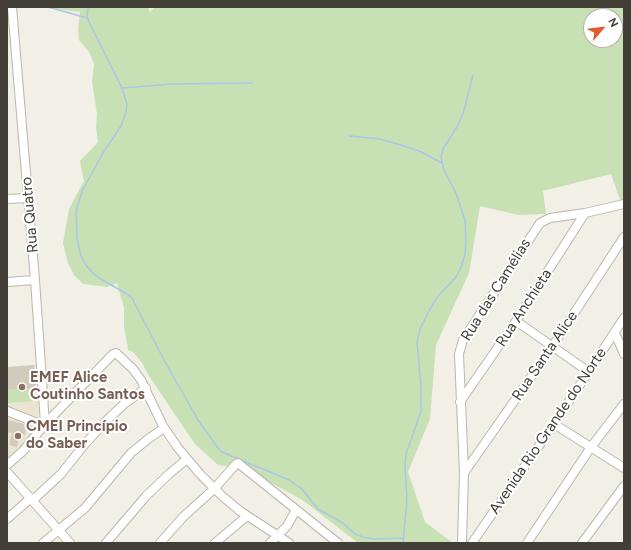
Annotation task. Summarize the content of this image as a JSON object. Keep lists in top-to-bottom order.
{
  "streets": {
    "street": [
      "Rua Quatro",
      "Rua das Camélias",
      "Rua Anchieta",
      "Rua Santa Alice",
      "Avenida Rio Grande do Norte"
    ]
  },
  "crossings": [
    ["Rua das Camélias", "Rua Anchieta"],
    ["Rua das Camélias", "Rua Santa Alice"]
  ],
  "places": ["EMEF Alice Coutinho Santos", "CMEI Princípio do Saber"],
  "north": "top right"
}
